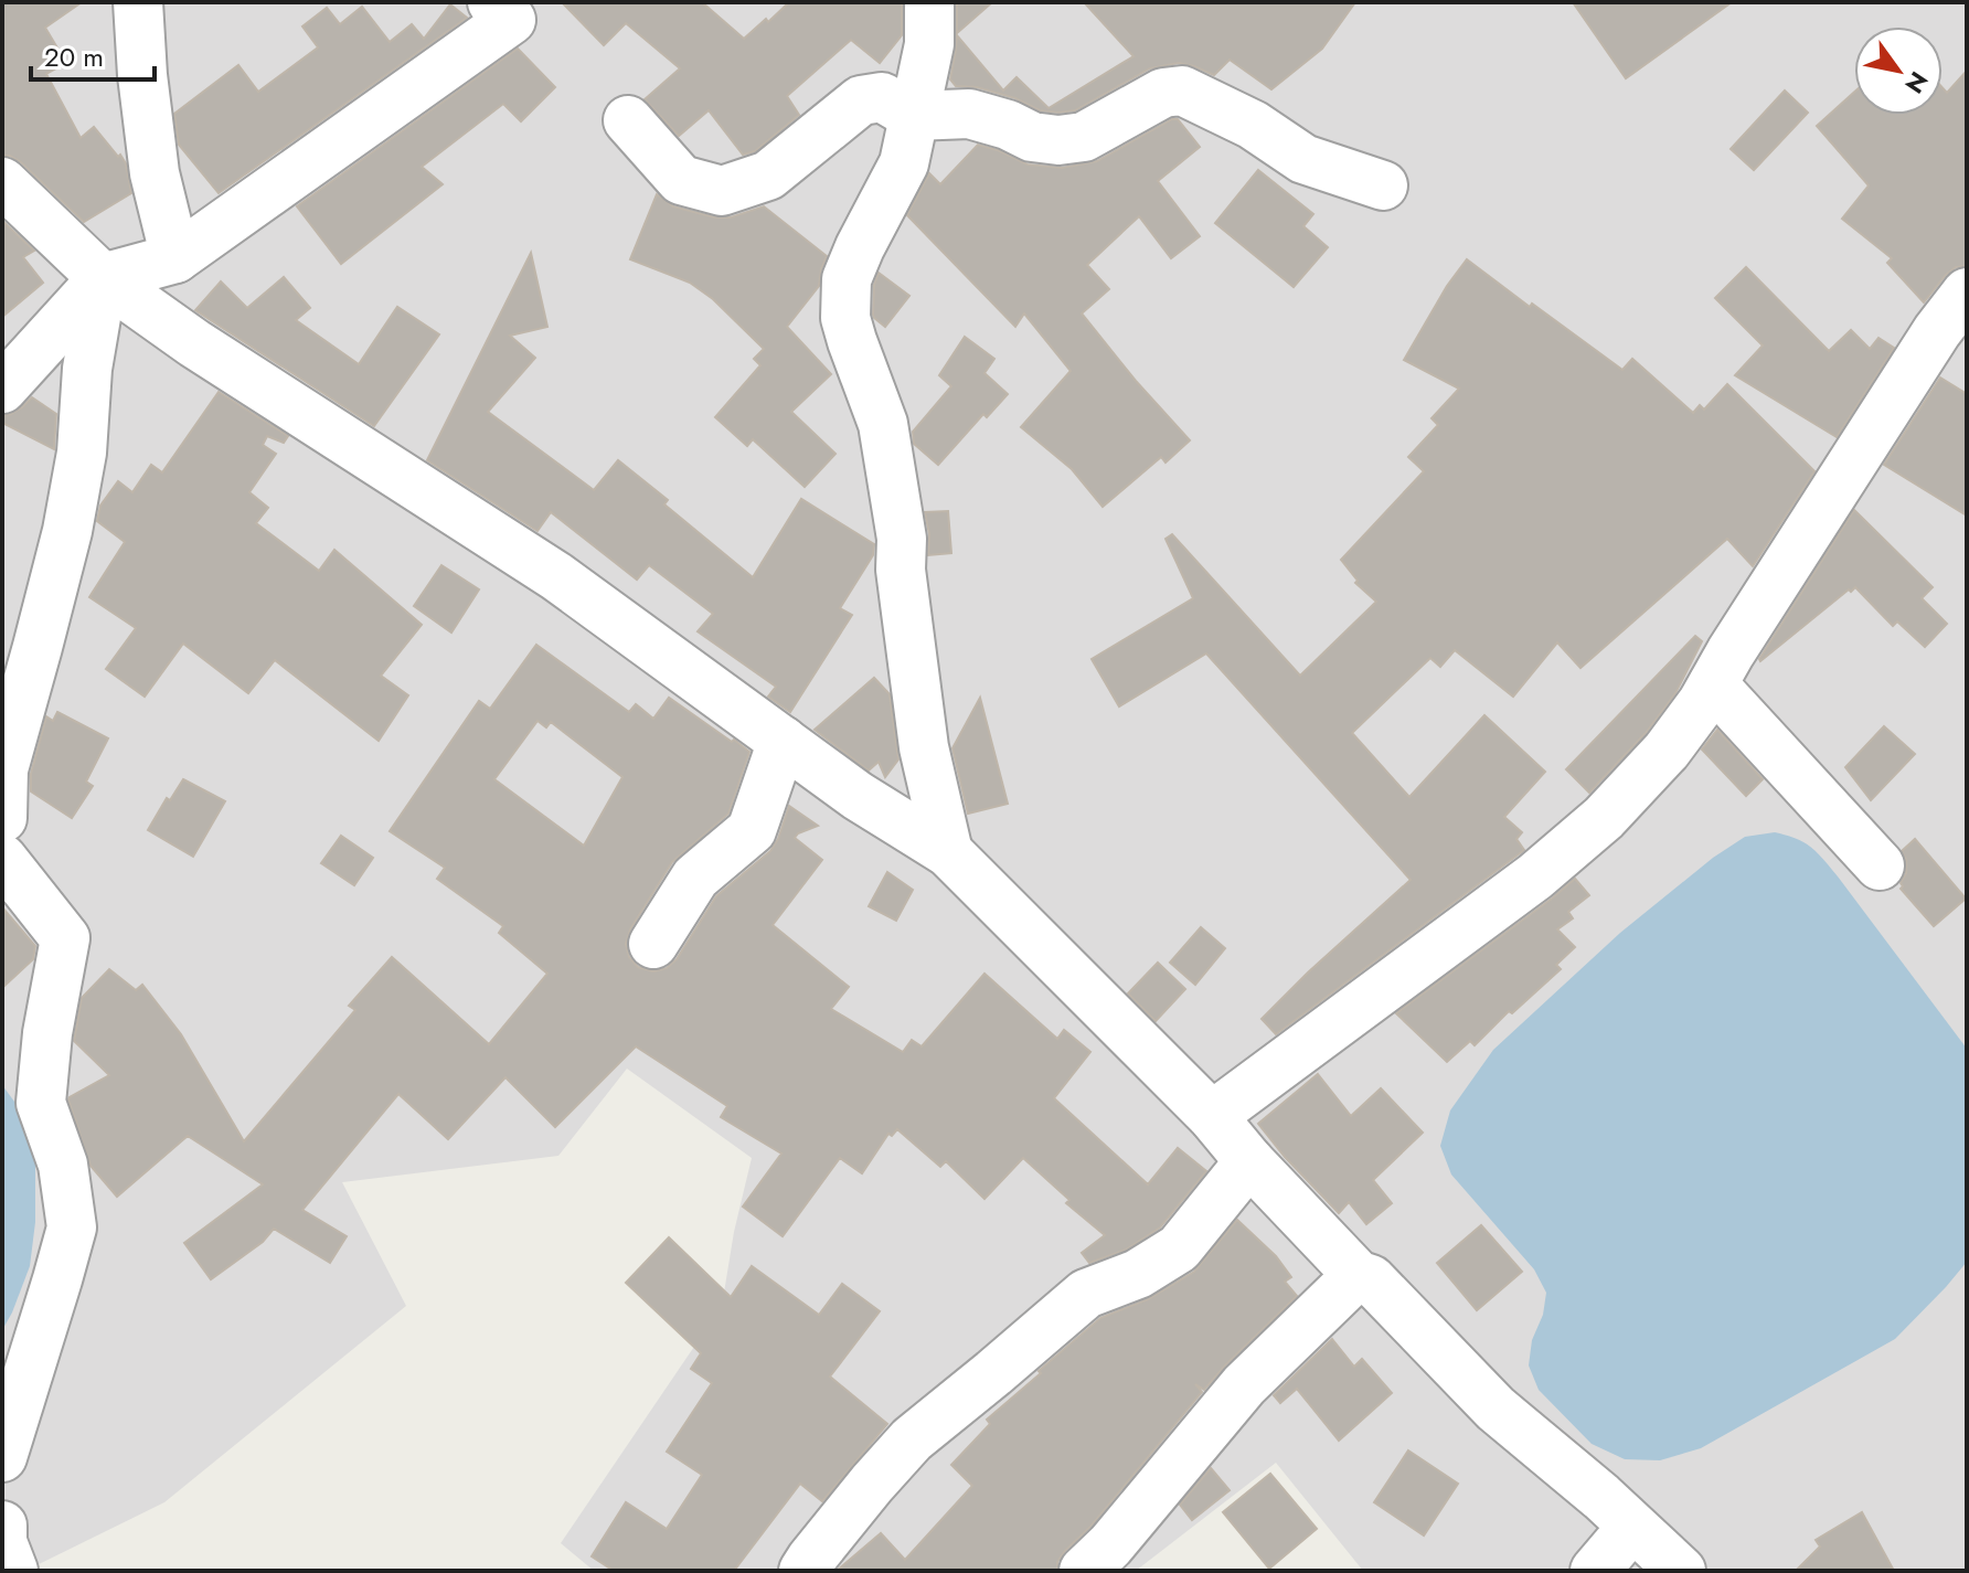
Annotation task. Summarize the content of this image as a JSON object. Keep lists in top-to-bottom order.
{
  "scale_bar": "20 m",
  "north": "bottom right"
}
